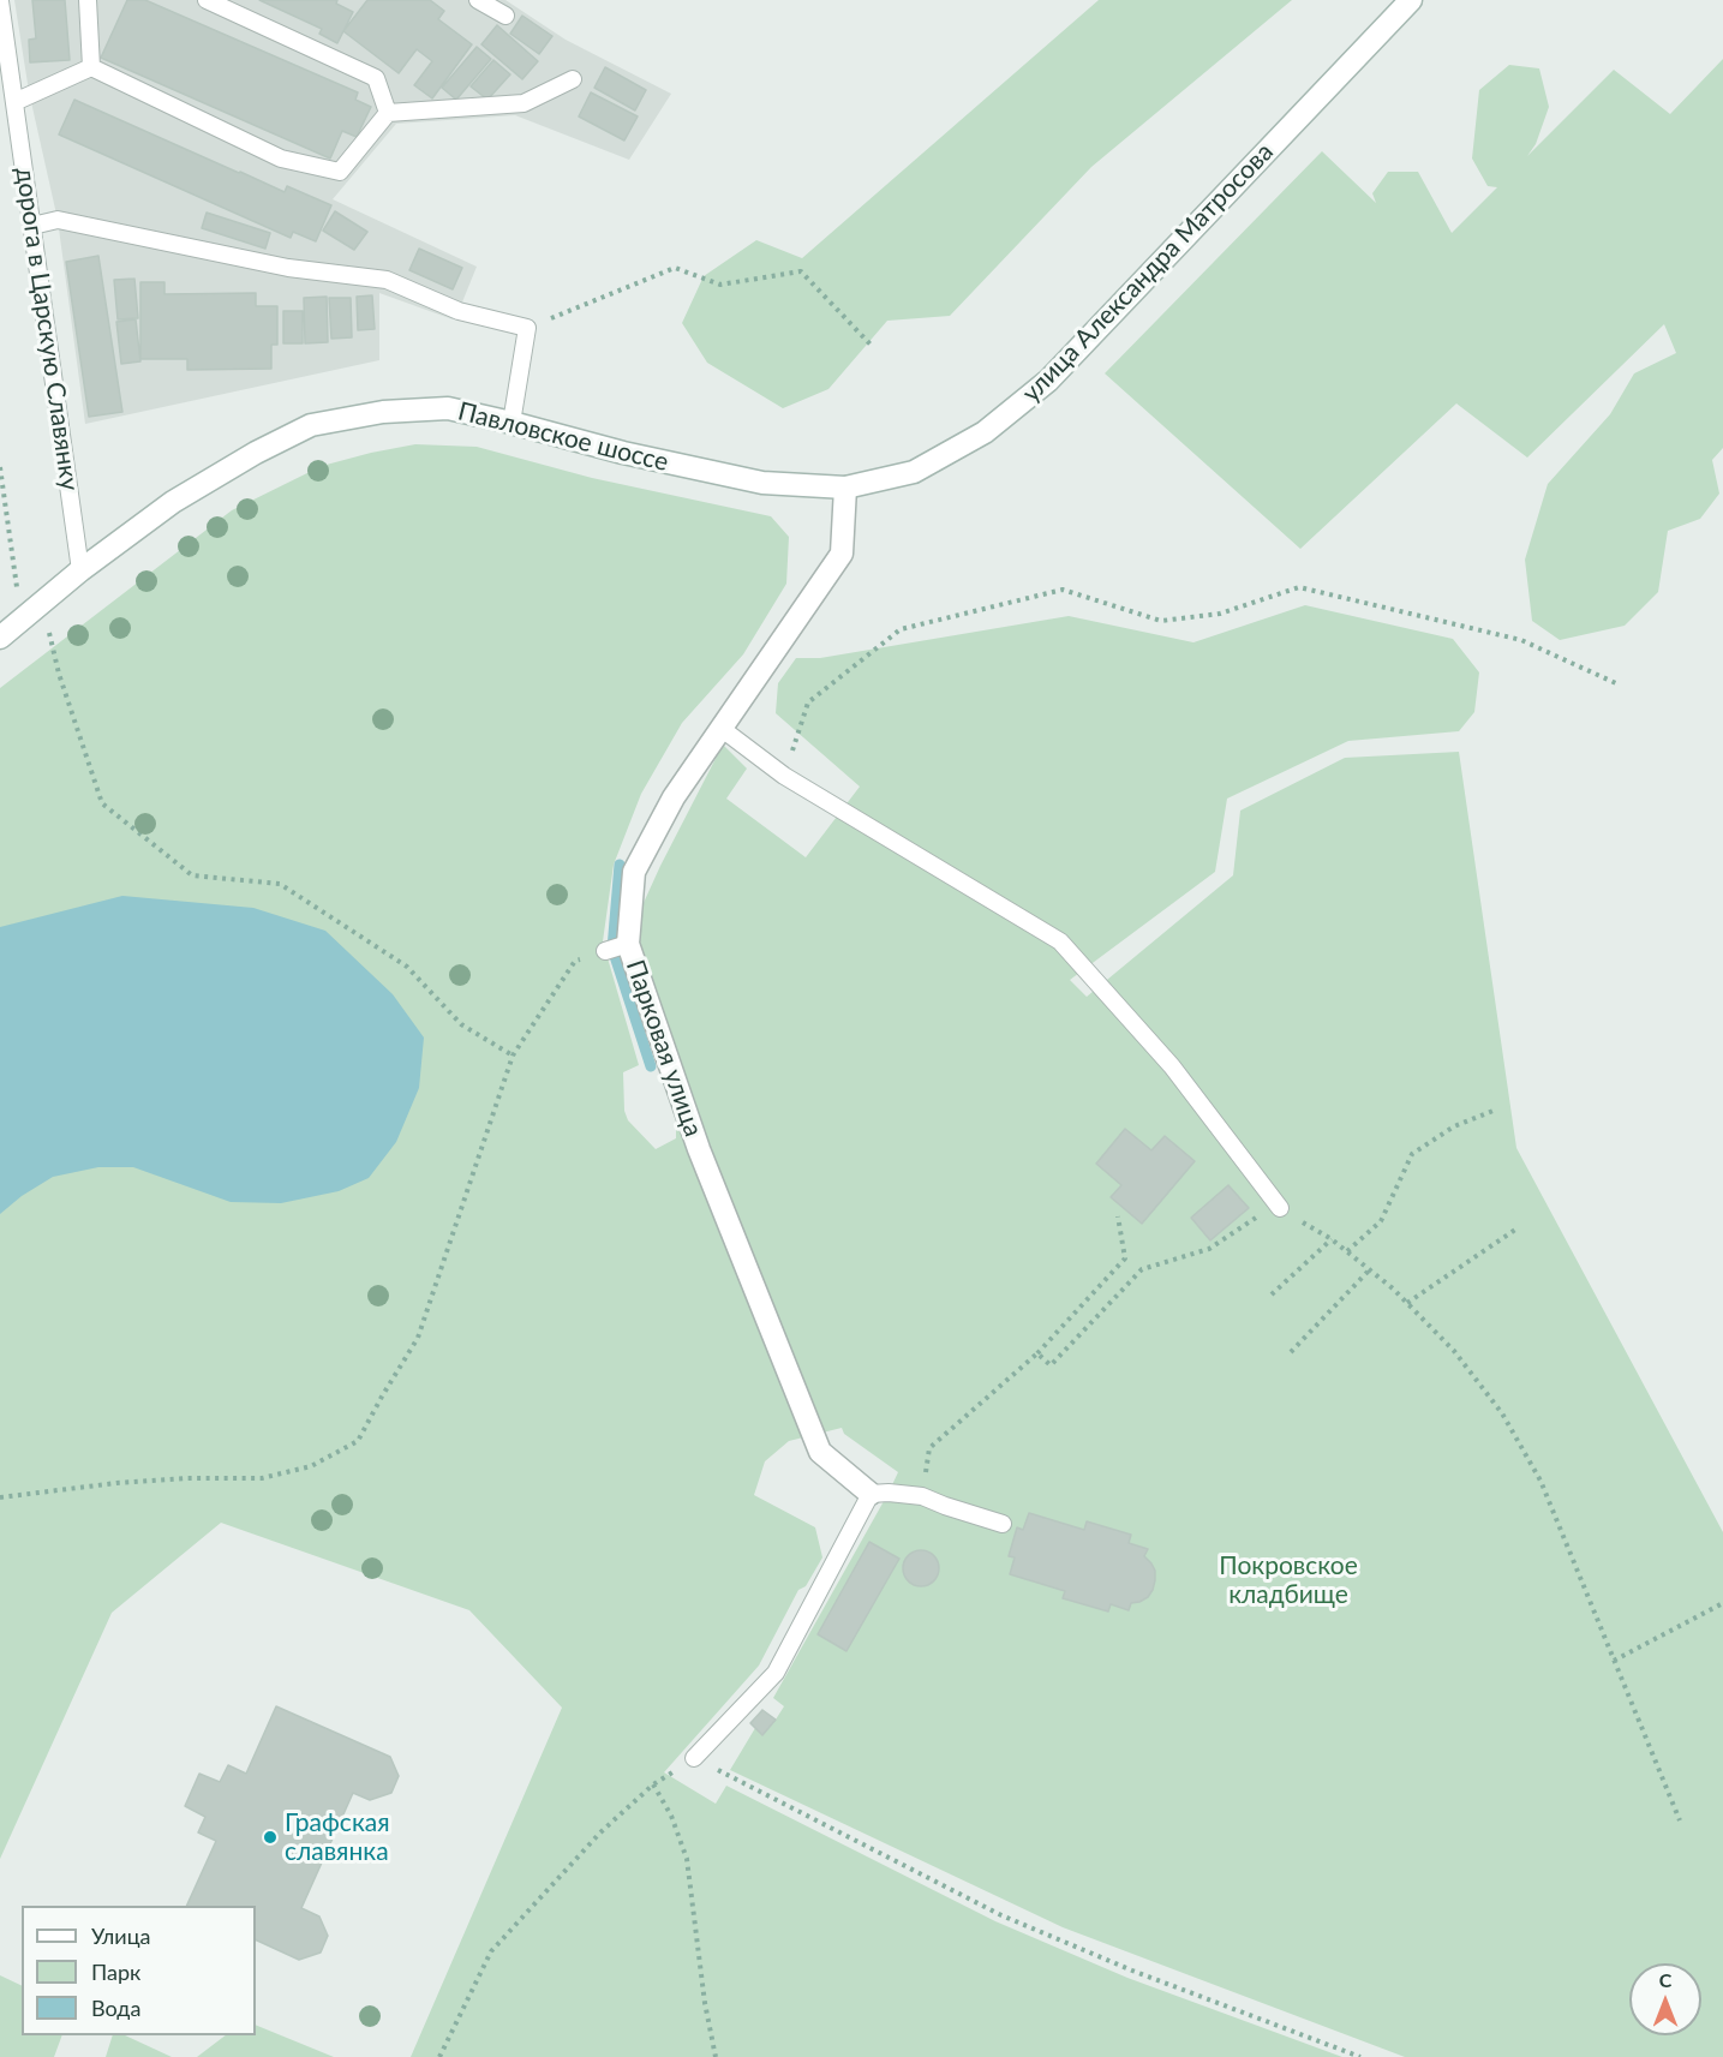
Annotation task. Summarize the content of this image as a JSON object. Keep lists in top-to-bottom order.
{
  "streets": {
    "main road": ["улица Александра Матросова", "Павловское шоссе", "Парковая улица"],
    "lane": ["дорога в Царскую Славянку"]
  },
  "crossings": [
    ["улица Александра Матросова", "Павловское шоссе"],
    ["улица Александра Матросова", "Парковая улица"],
    ["дорога в Царскую Славянку", "Павловское шоссе"],
    ["Павловское шоссе", "Парковая улица"]
  ],
  "parks": ["Покровское кладбище"],
  "places": ["Графская славянка"],
  "legend": ["Улица", "Парк", "Вода"],
  "north": "top"
}
